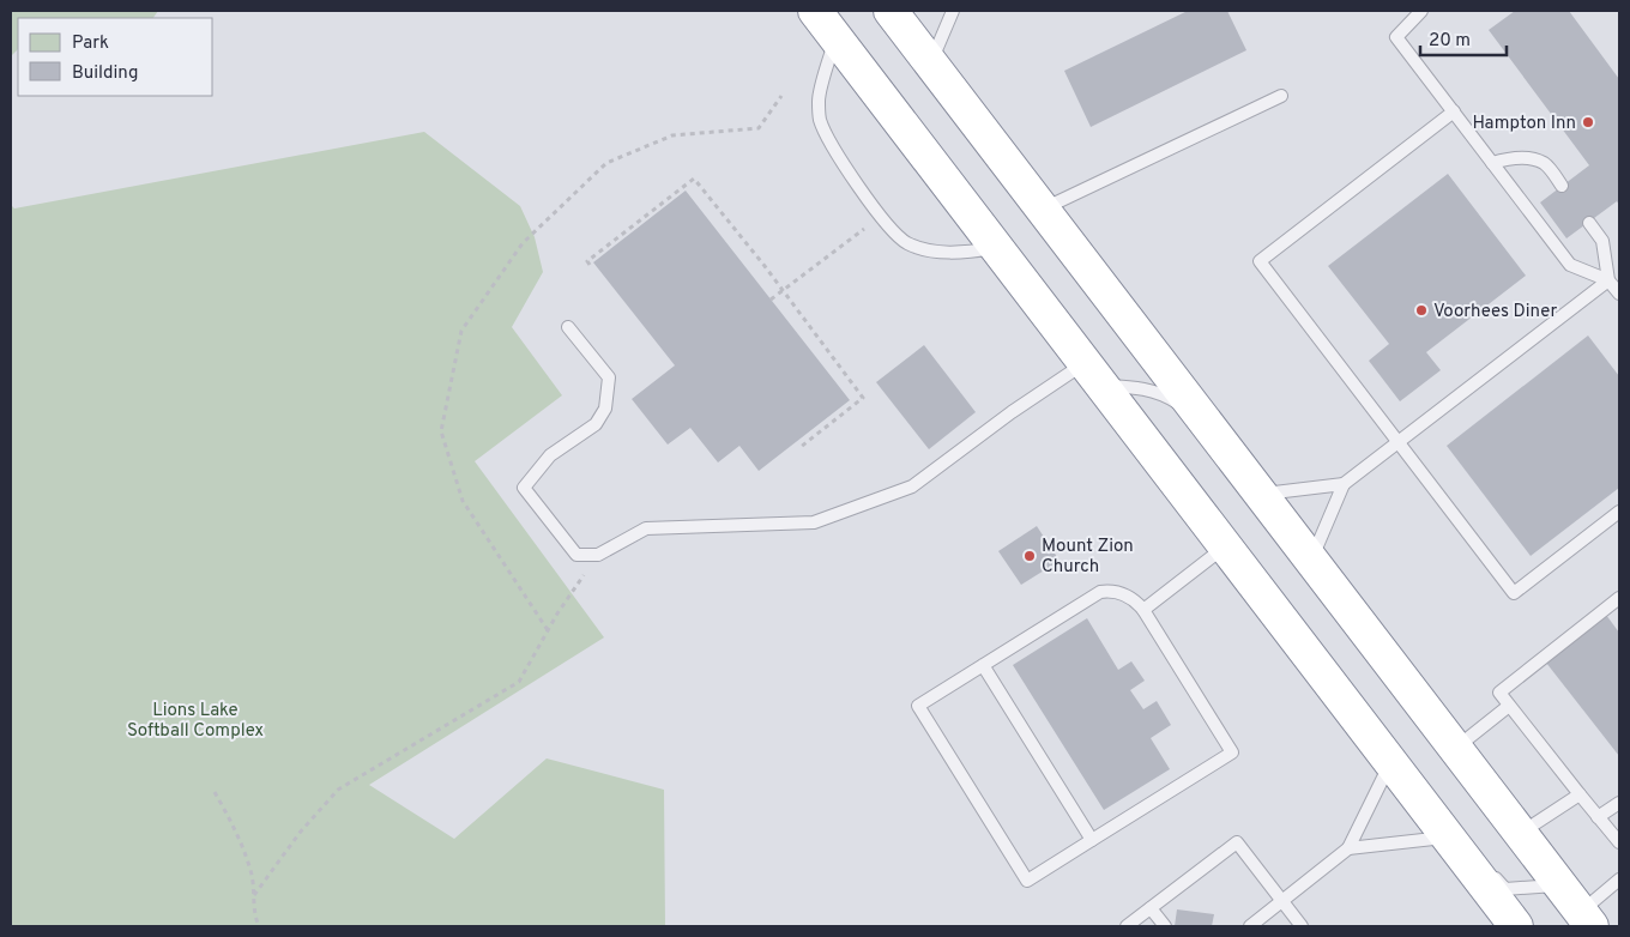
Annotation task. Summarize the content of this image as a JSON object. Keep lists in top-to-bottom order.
{
  "parks": ["Lions Lake Softball Complex"],
  "places": ["Hampton Inn", "Voorhees Diner", "Mount Zion Church"],
  "legend": ["Park", "Building"],
  "scale_bar": "20 m"
}
